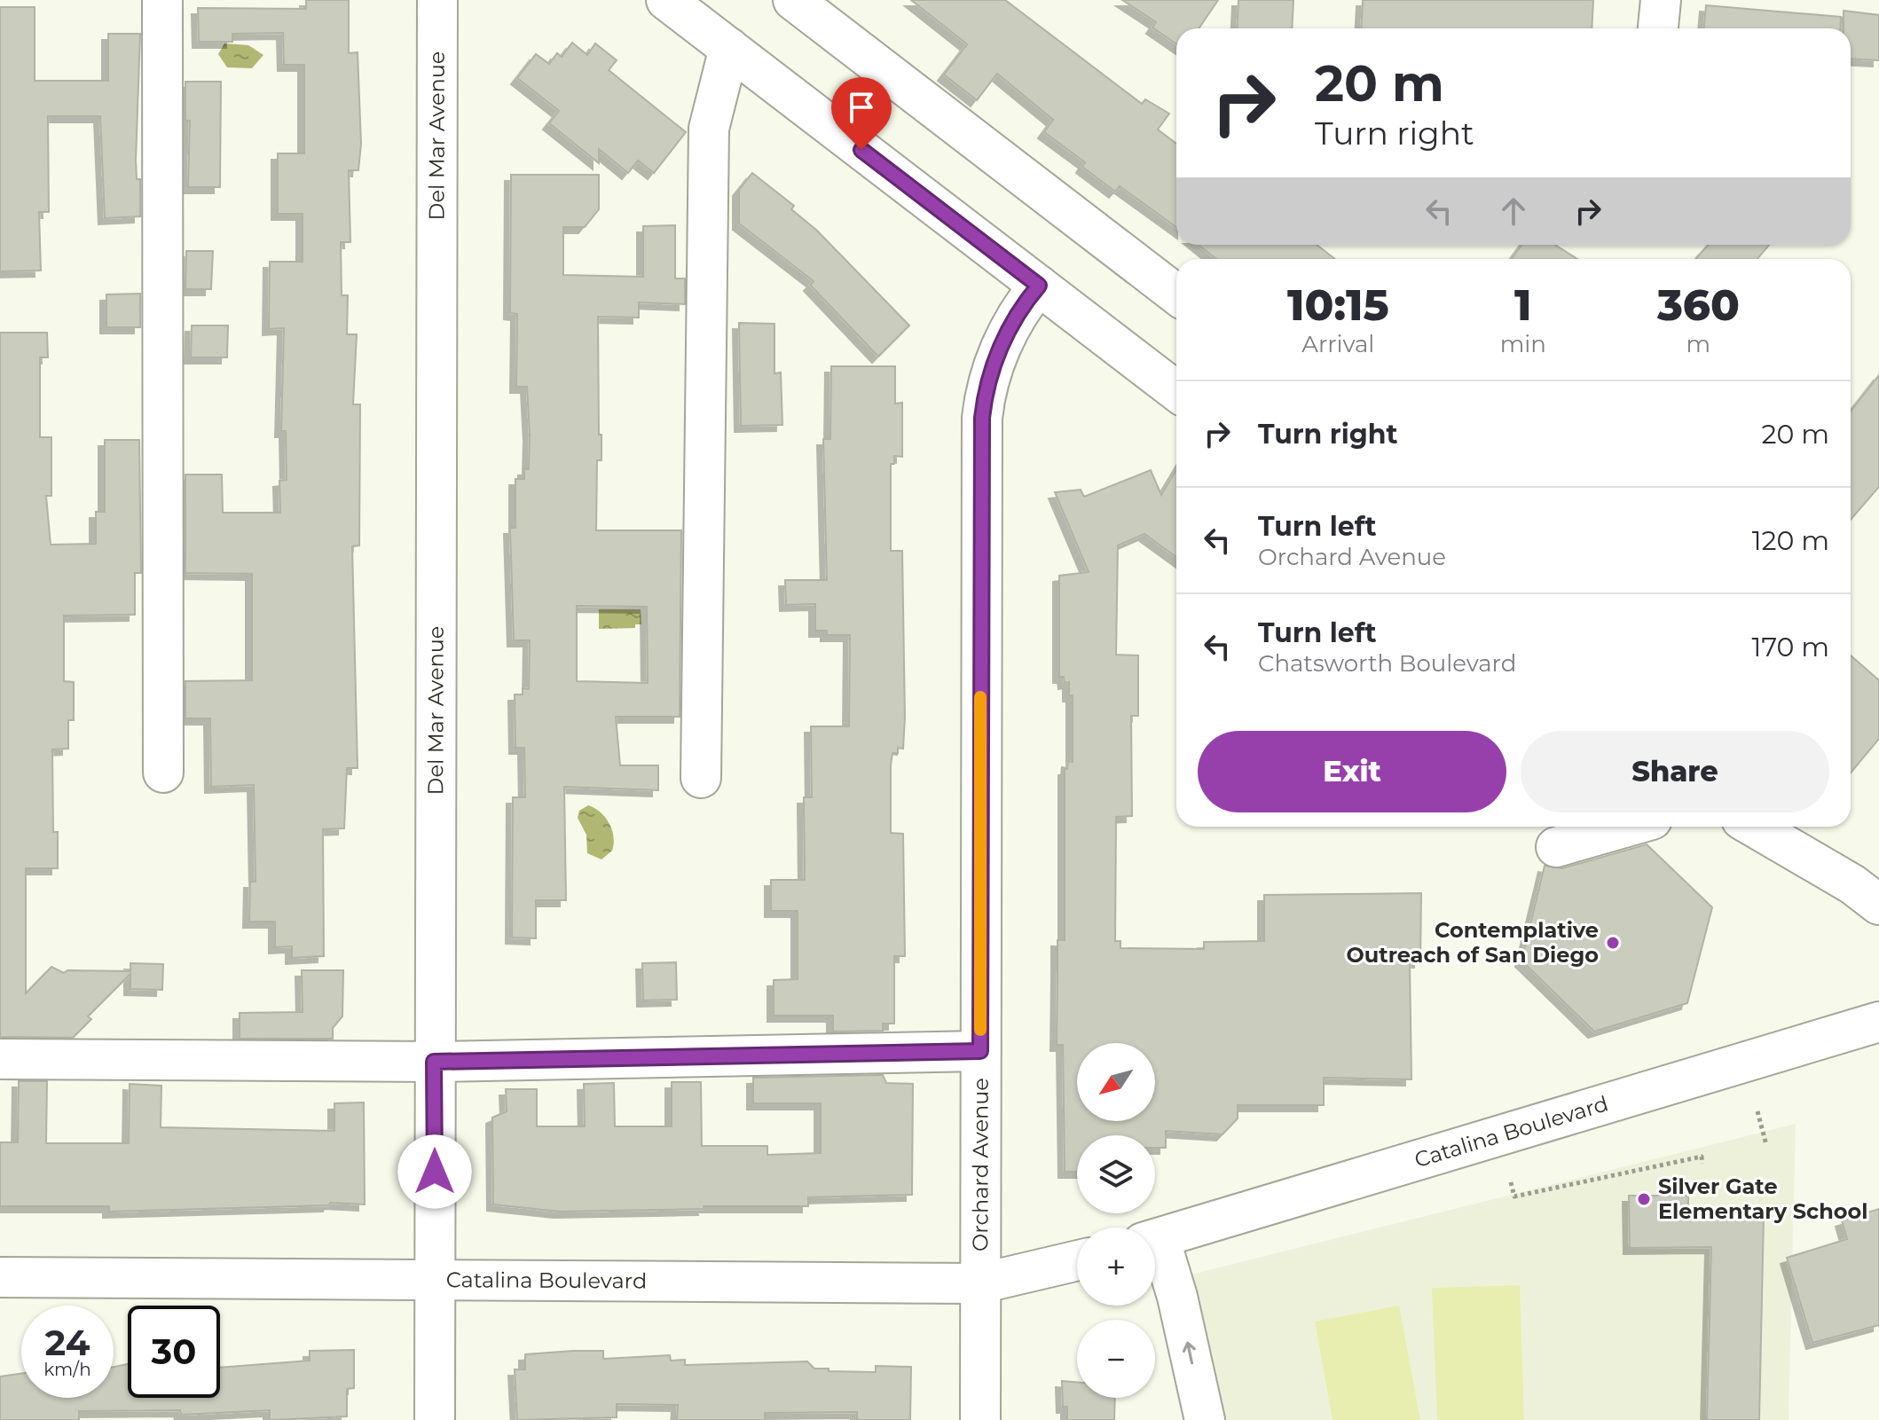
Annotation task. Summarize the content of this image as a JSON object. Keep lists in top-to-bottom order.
{
  "streets": {
    "street": ["Del Mar Avenue", "Catalina Boulevard", "Orchard Avenue"]
  },
  "crossings": [
    ["Del Mar Avenue", "Catalina Boulevard"],
    ["Catalina Boulevard", "Orchard Avenue"]
  ],
  "places": ["Contemplative Outreach of San Diego", "Silver Gate Elementary School"],
  "north": "bottom left",
  "page": {
    "turn": ["20 m", "Turn right"],
    "eta": [
      "10:15",
      "Arrival",
      "1",
      "min",
      "360",
      "m"
    ],
    "list": [
      {
        "name": "Turn right",
        "value": "20 m"
      },
      {
        "name": "Turn left",
        "note": "Orchard Avenue",
        "value": "120 m"
      },
      {
        "name": "Turn left",
        "note": "Chatsworth Boulevard",
        "value": "170 m"
      }
    ],
    "buttons": ["Exit", "Share"],
    "map_buttons": ["+", "−"],
    "speed": "24 km/h",
    "limit": "30"
  }
}
